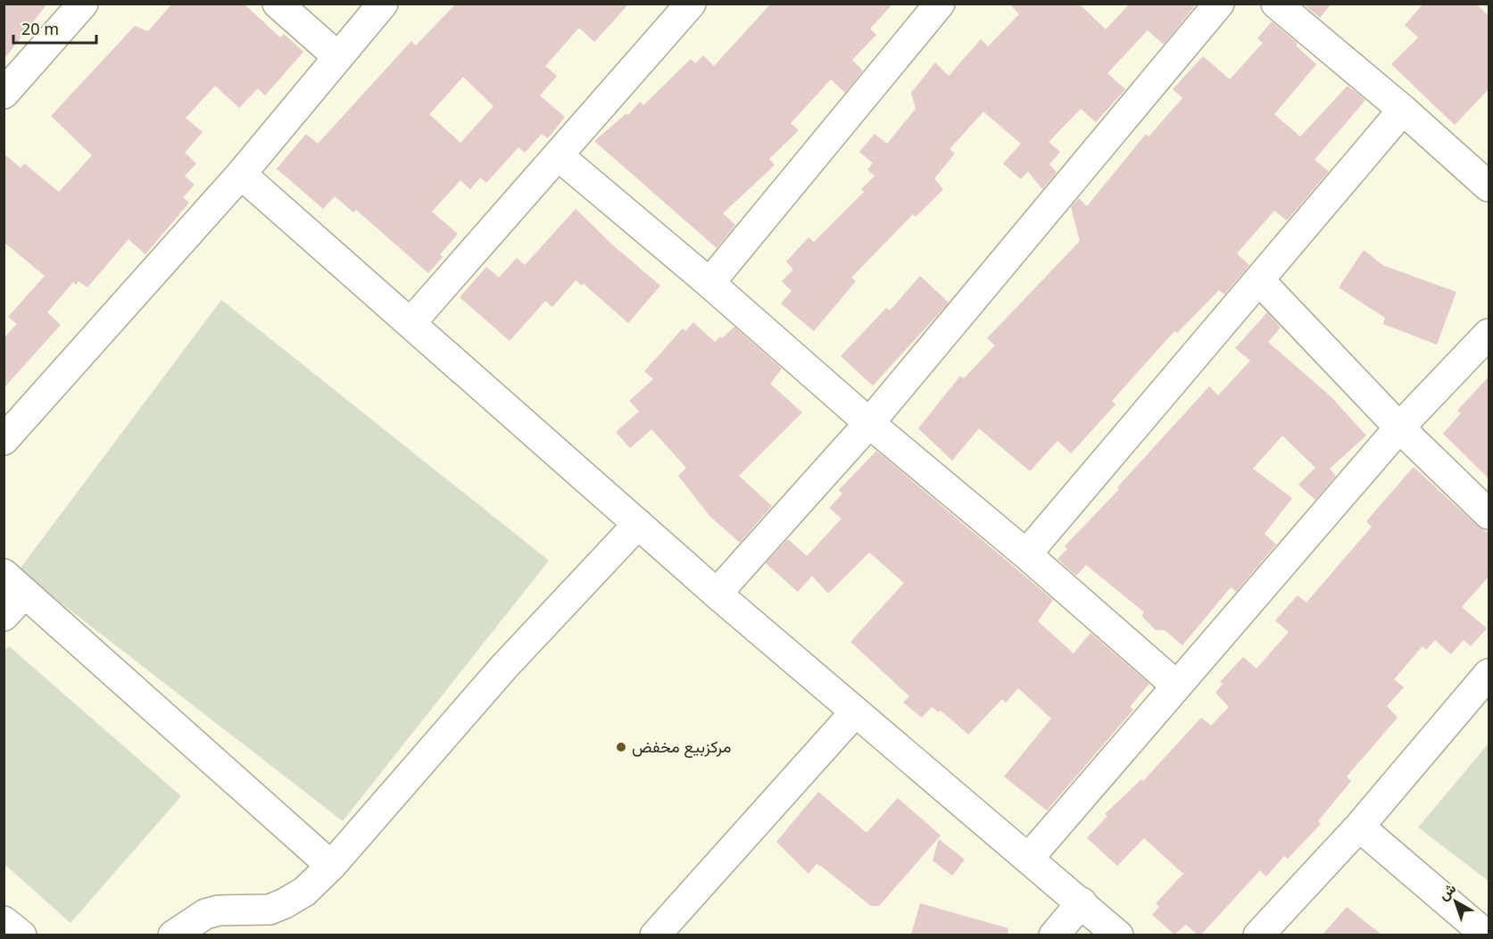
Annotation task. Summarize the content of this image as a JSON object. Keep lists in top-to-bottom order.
{
  "places": ["مركزبيع مخفض"],
  "scale_bar": "20 m",
  "north": "top left"
}
